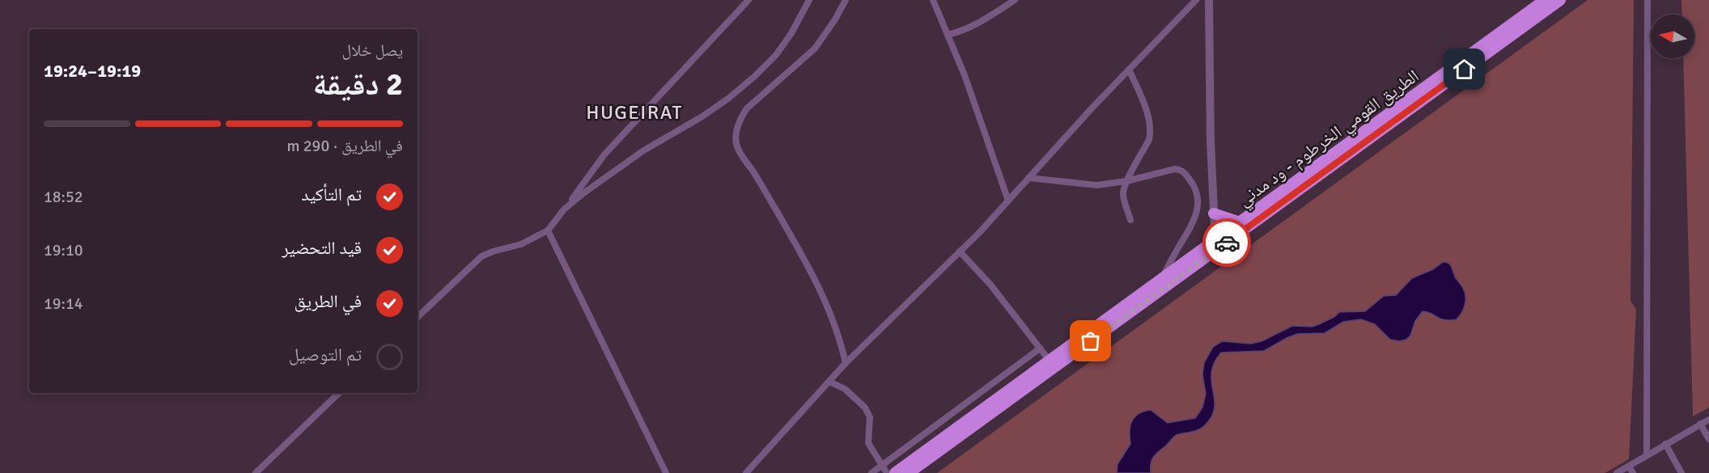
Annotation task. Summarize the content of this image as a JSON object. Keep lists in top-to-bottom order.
{
  "streets": {
    "highway": ["الطريق القومي الخرطوم - ود مدني"]
  },
  "districts": ["HUGEIRAT"],
  "north": "left",
  "page": {
    "heading": ["2 دقيقة", "يصل خلال", "19:19–19:24"],
    "bar": "في الطريق · 290 m",
    "list": [
      ["تم التأكيد", "18:52"],
      ["قيد التحضير", "19:10"],
      ["في الطريق", "19:14"],
      "تم التوصيل"
    ]
  }
}
